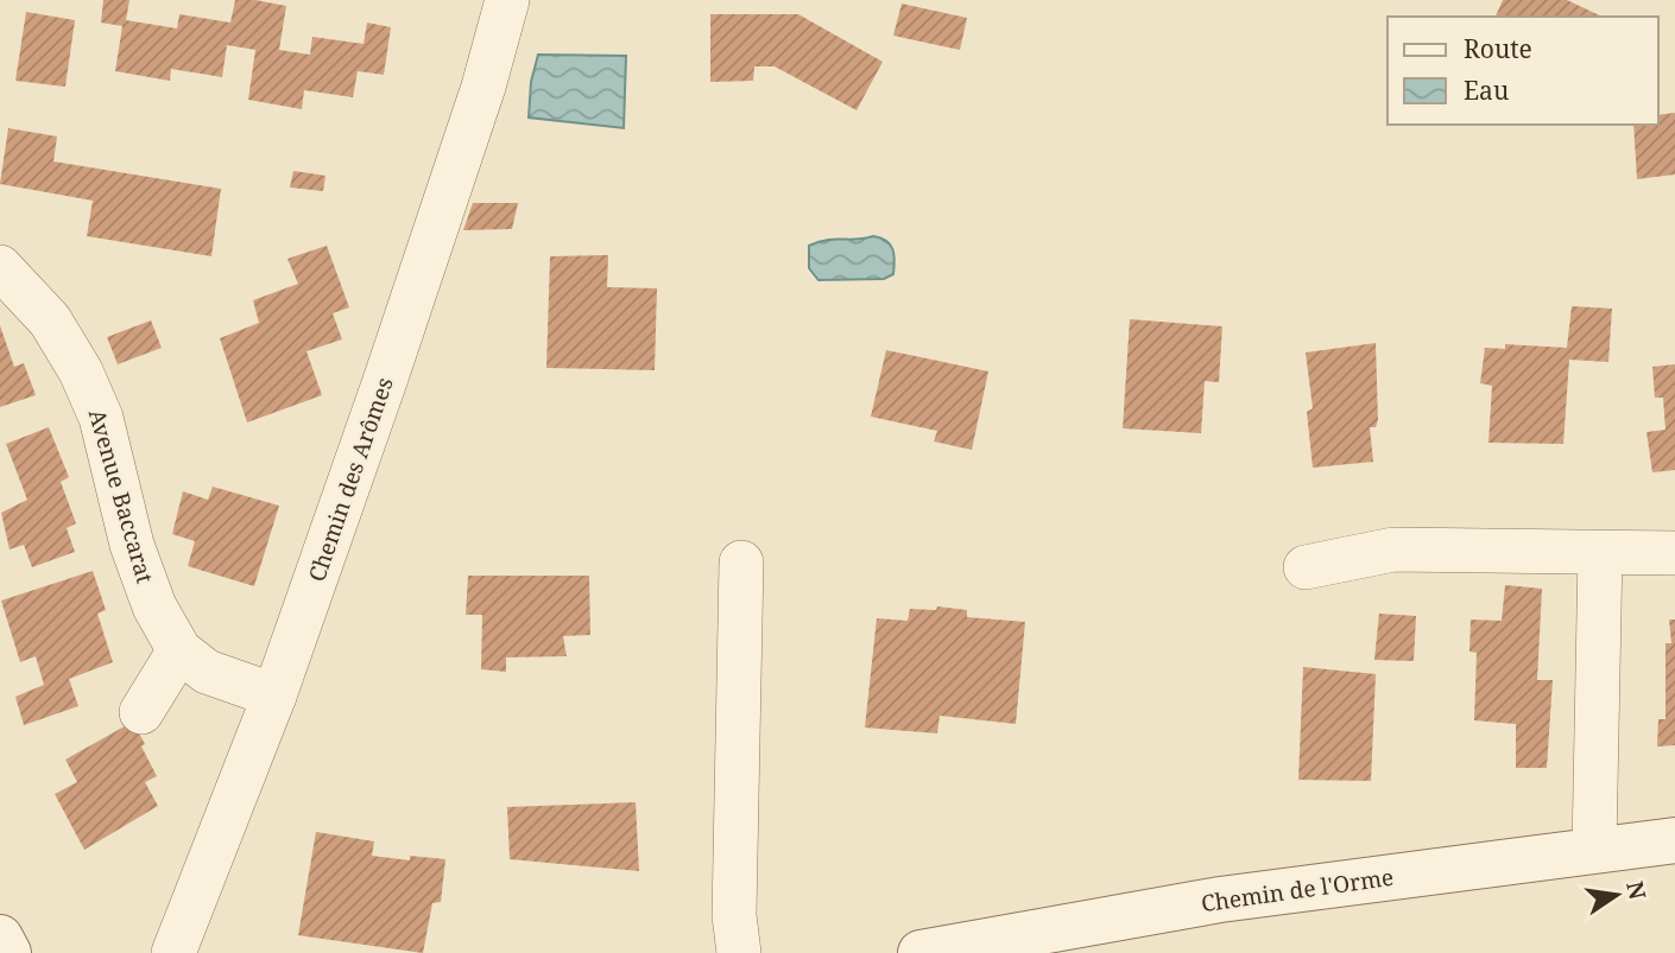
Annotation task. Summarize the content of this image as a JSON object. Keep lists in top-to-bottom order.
{
  "streets": {
    "street": ["Chemin des Arômes", "Avenue Baccarat", "Chemin de l'Orme"]
  },
  "crossings": [
    ["Chemin des Arômes", "Avenue Baccarat"]
  ],
  "legend": ["Route", "Eau"],
  "north": "right"
}
